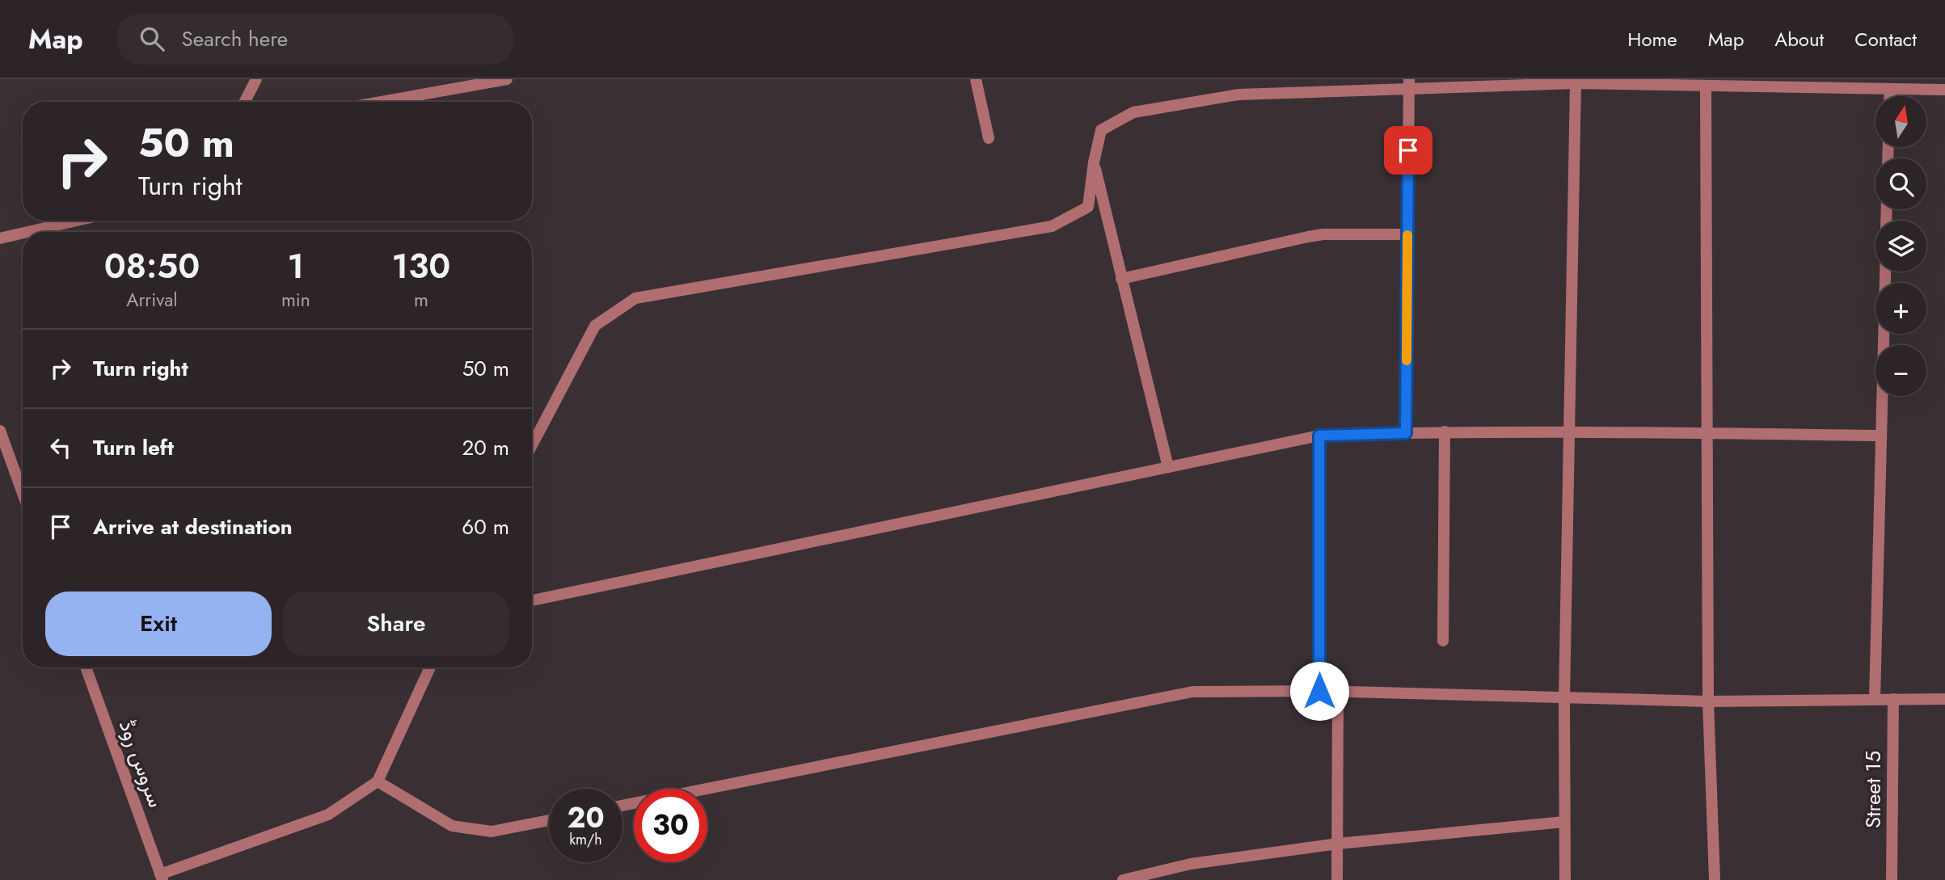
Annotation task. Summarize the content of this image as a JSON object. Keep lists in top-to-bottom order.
{
  "streets": {
    "street": ["سروس روڈ", "Street 15"]
  },
  "north": "top",
  "page": {
    "header": "Map",
    "search": "Search here",
    "nav": [
      "Home",
      "Map",
      "About",
      "Contact"
    ],
    "map_buttons": ["+", "−"],
    "turn": ["50 m", "Turn right"],
    "eta": [
      "08:50",
      "Arrival",
      "1",
      "min",
      "130",
      "m"
    ],
    "list": [
      {
        "name": "Turn right",
        "value": "50 m"
      },
      {
        "name": "Turn left",
        "value": "20 m"
      },
      {
        "name": "Arrive at destination",
        "value": "60 m"
      }
    ],
    "buttons": ["Exit", "Share"],
    "speed": "20 km/h",
    "limit": "30"
  }
}
